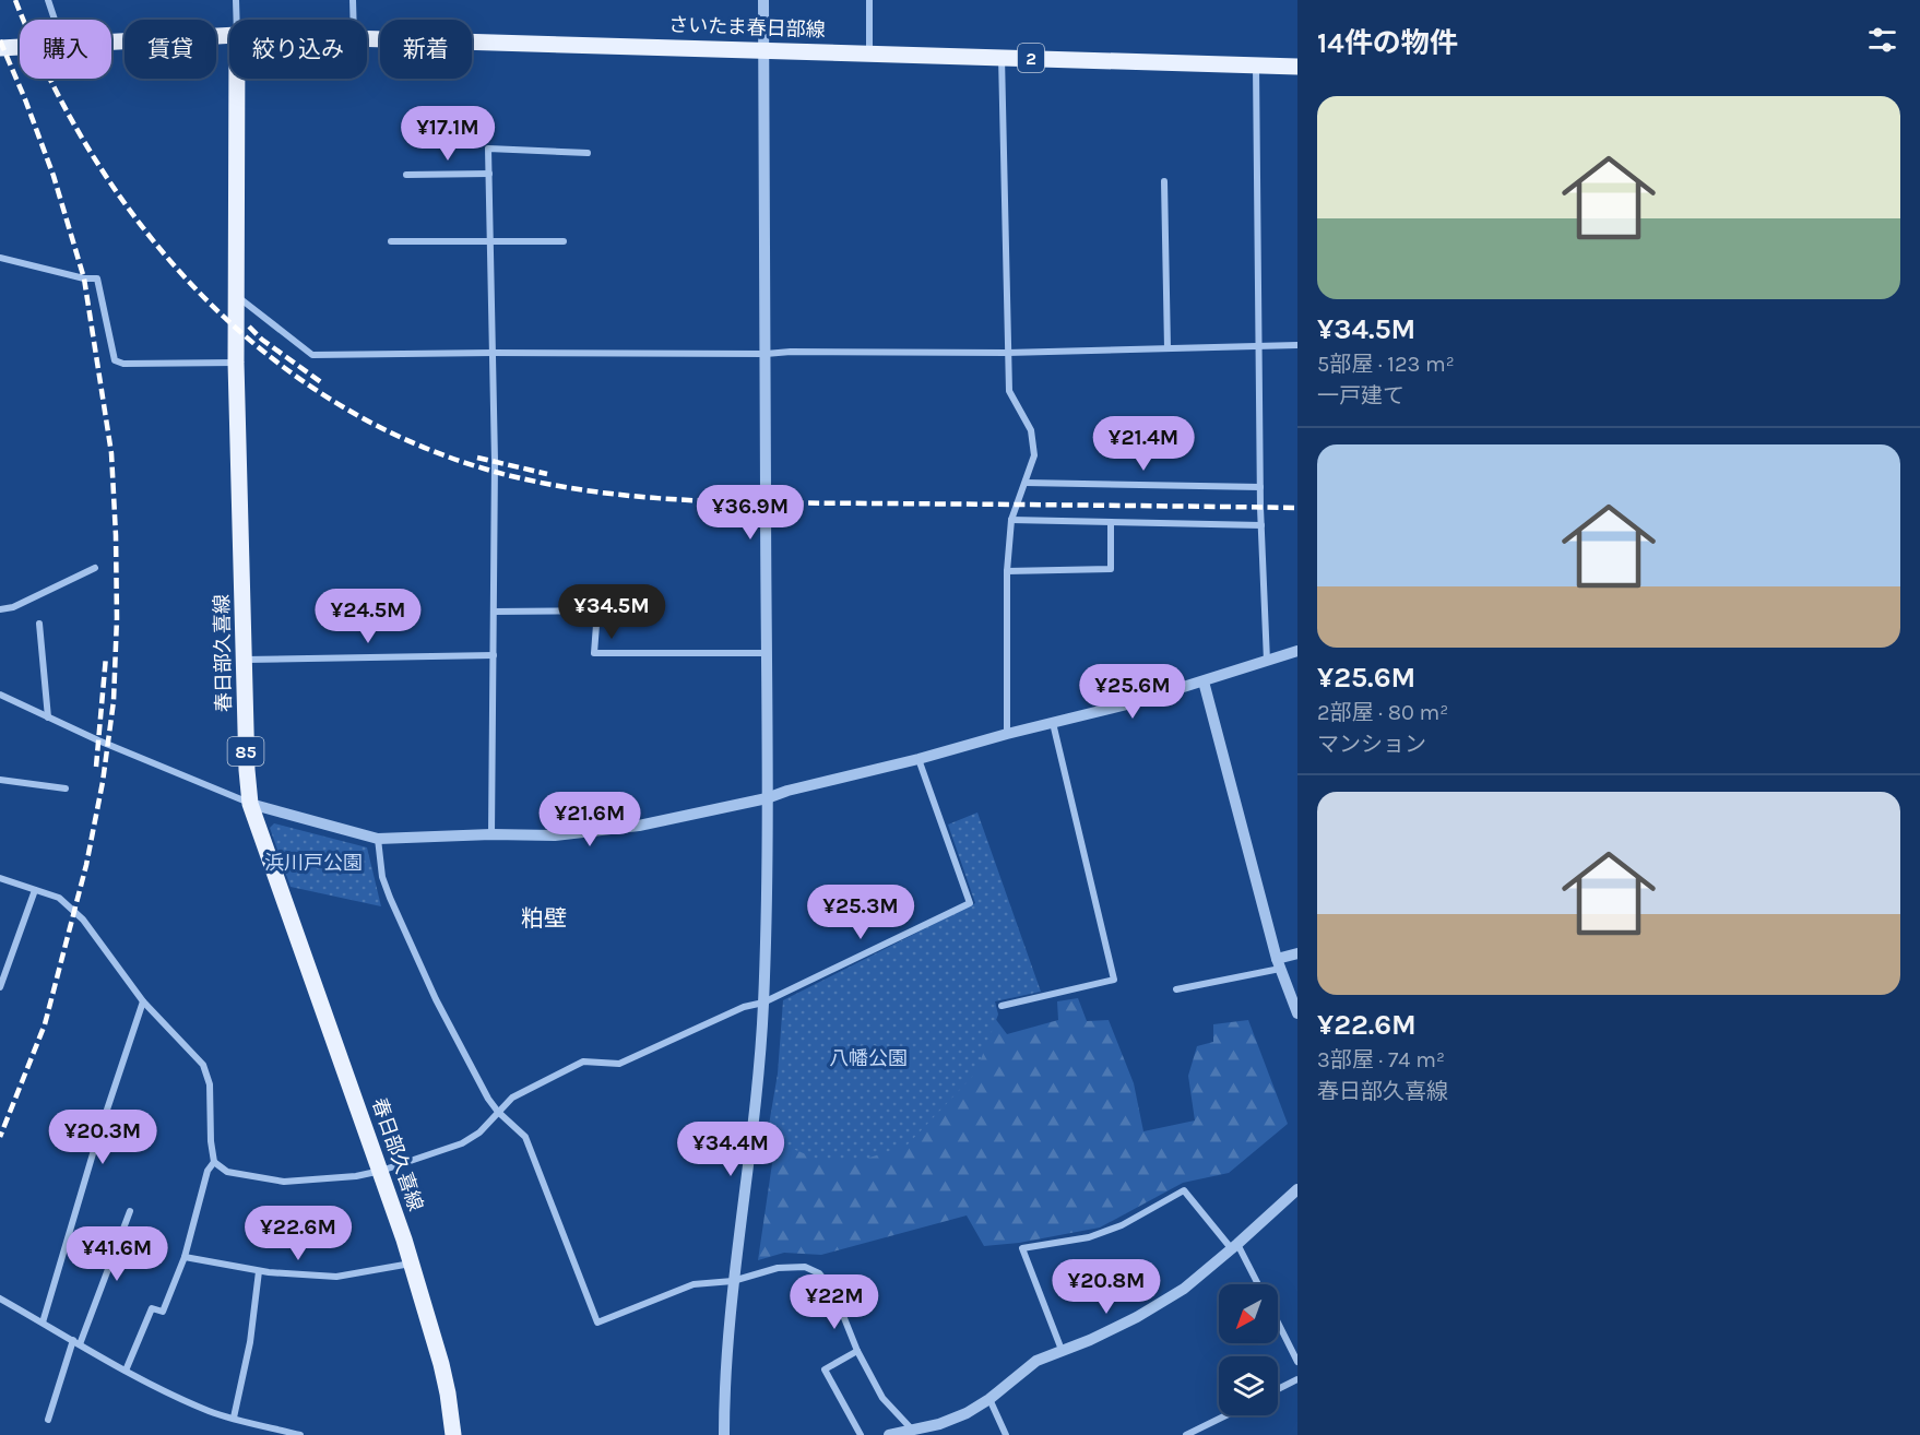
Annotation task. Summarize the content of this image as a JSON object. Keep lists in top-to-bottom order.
{
  "streets": {
    "main road": [
      "さいたま春日部線",
      "2",
      "春日部久喜線",
      "85"
    ]
  },
  "districts": ["粕壁"],
  "parks": ["浜川戸公園", "八幡公園"],
  "north": "bottom left",
  "page": {
    "heading": "14件の物件",
    "chip": [
      "購入",
      "賃貸",
      "絞り込み",
      "新着"
    ],
    "list": [
      {
        "name": "¥34.5M",
        "note": "5部屋 · 123 m² · 一戸建て"
      },
      {
        "name": "¥25.6M",
        "note": "2部屋 · 80 m² · マンション"
      },
      {
        "name": "¥22.6M",
        "note": "3部屋 · 74 m² · 春日部久喜線"
      }
    ],
    "price": [
      "¥17.1M",
      "¥21.4M",
      "¥36.9M",
      "¥34.5M",
      "¥24.5M",
      "¥25.6M",
      "¥21.6M",
      "¥25.3M",
      "¥20.3M",
      "¥34.4M",
      "¥22.6M",
      "¥41.6M",
      "¥20.8M",
      "¥22M"
    ]
  }
}
